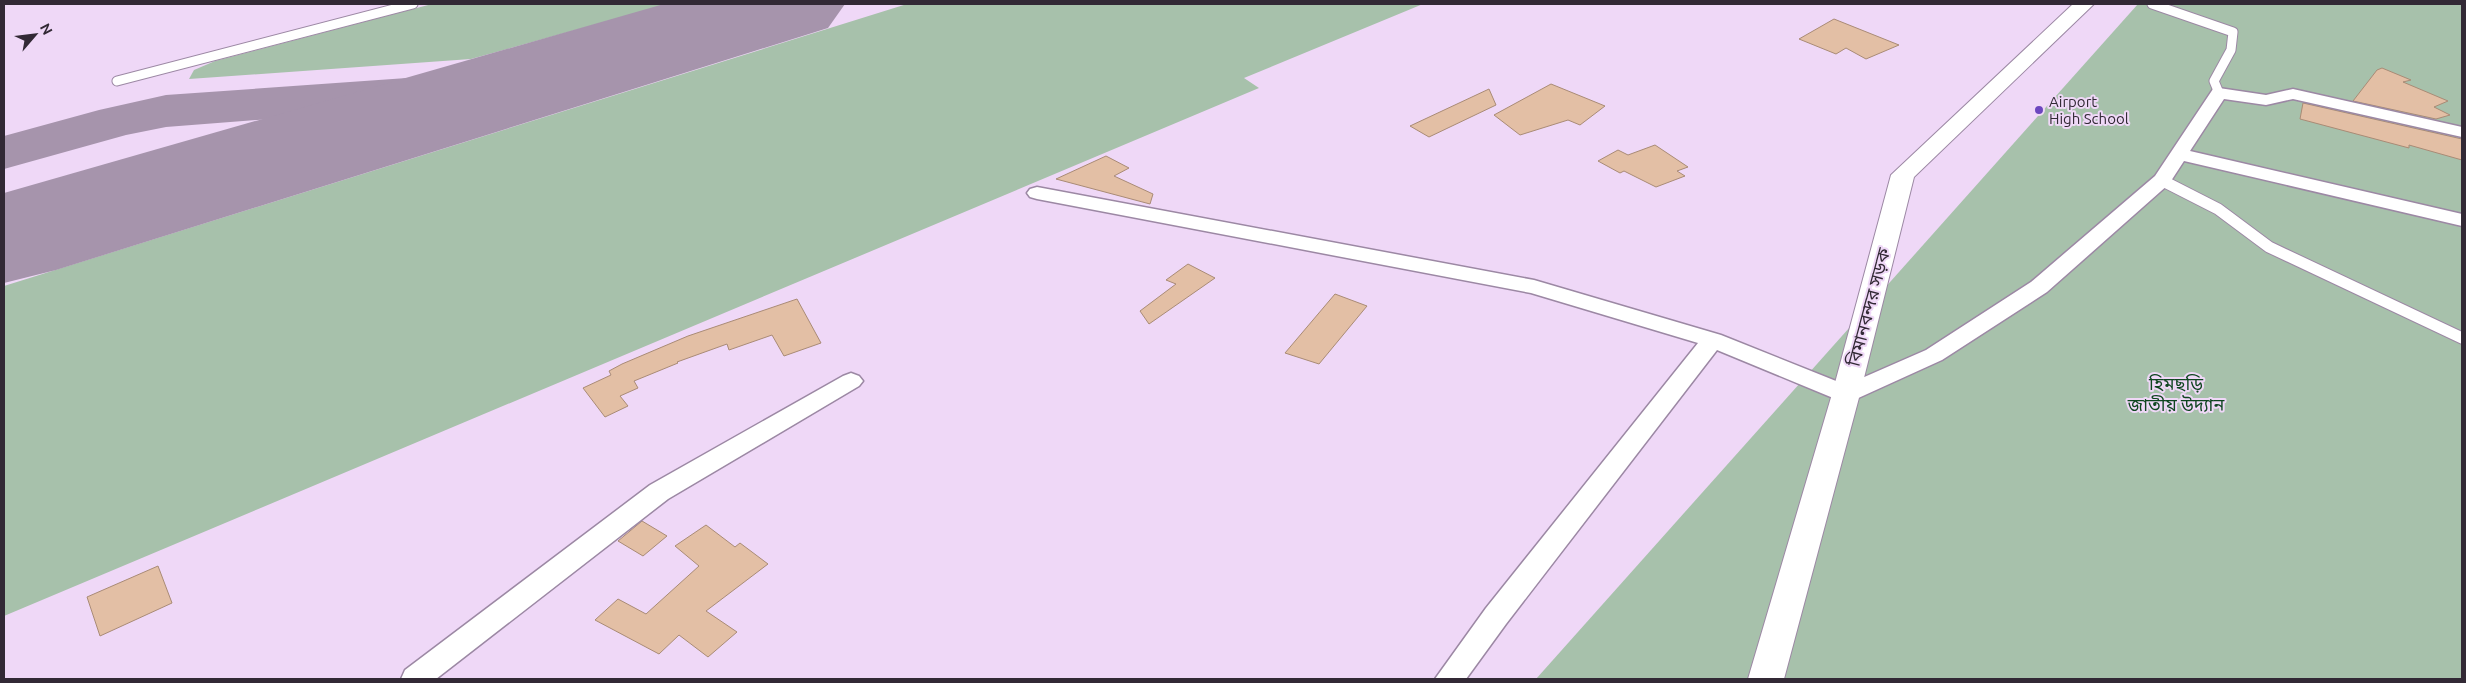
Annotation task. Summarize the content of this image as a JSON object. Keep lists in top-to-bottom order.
{
  "streets": {
    "street": ["বিমানবন্দর সড়ক"]
  },
  "parks": ["হিমছড়ি জাতীয় উদ্যান"],
  "places": ["Airport High School"],
  "north": "top right"
}
